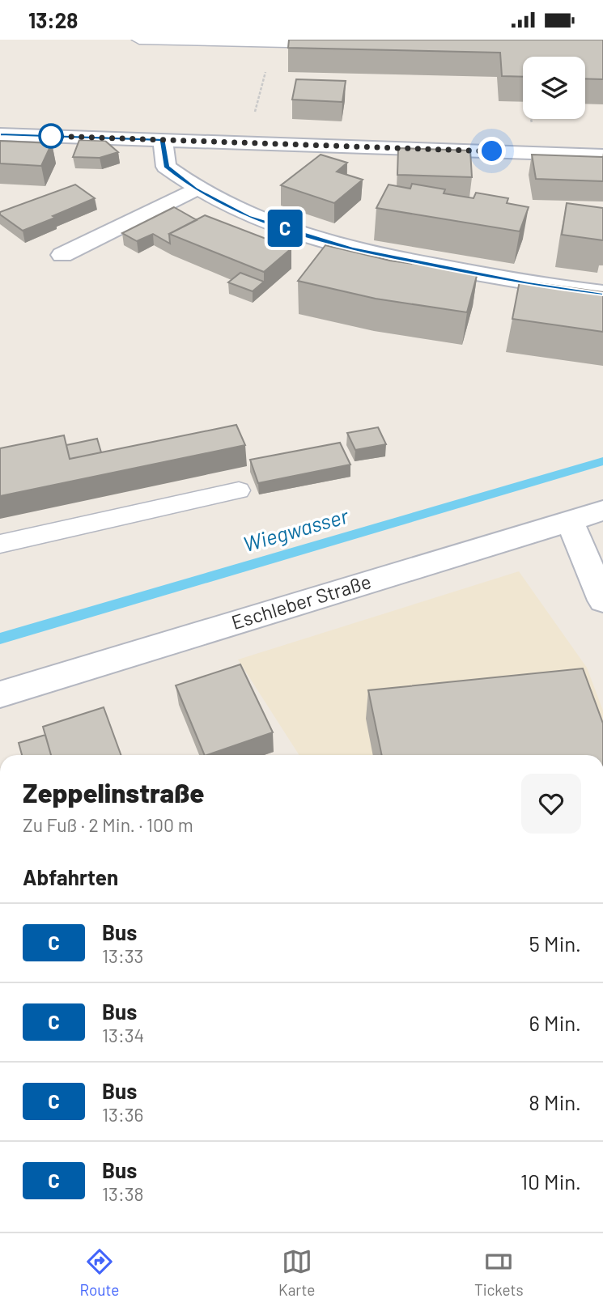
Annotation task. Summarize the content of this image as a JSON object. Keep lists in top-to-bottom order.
{
  "streets": {
    "street": ["Eschleber Straße"]
  },
  "water": ["Wiegwasser"],
  "lines": ["bus line C"],
  "page": {
    "status": "13:28",
    "on_map": "C",
    "heading": [
      ["Zeppelinstraße", "Zu Fuß · 2 Min. · 100 m"],
      "Abfahrten"
    ],
    "list": [
      {
        "mark": "C",
        "name": "Bus",
        "note": "13:33",
        "value": "5 Min."
      },
      {
        "mark": "C",
        "name": "Bus",
        "note": "13:34",
        "value": "6 Min."
      },
      {
        "mark": "C",
        "name": "Bus",
        "note": "13:36",
        "value": "8 Min."
      },
      {
        "mark": "C",
        "name": "Bus",
        "note": "13:38",
        "value": "10 Min."
      }
    ],
    "tabs": ["Route", "Karte", "Tickets"]
  }
}
